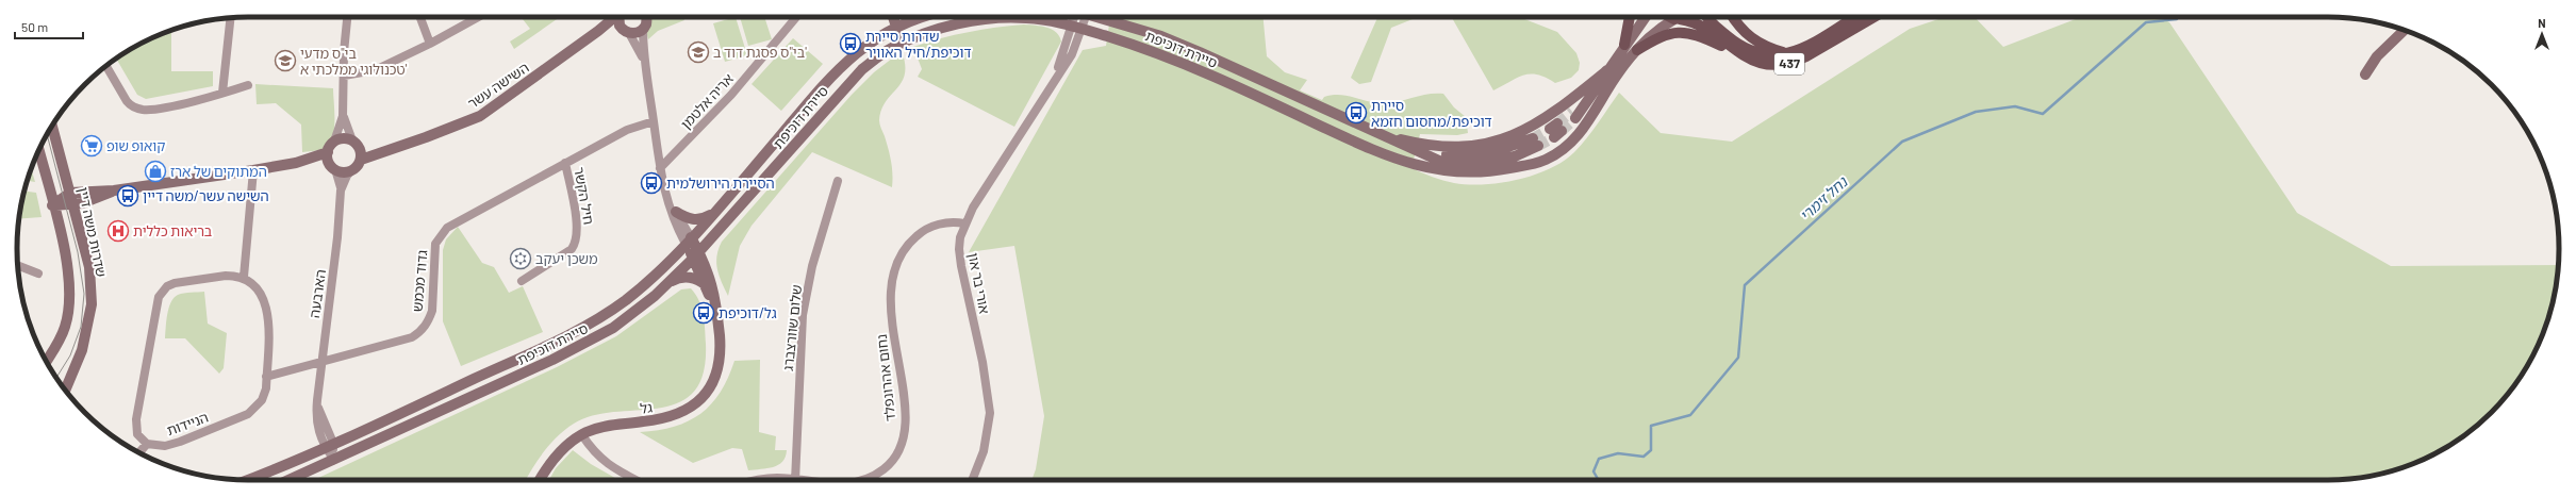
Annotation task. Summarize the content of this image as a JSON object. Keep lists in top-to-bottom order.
{
  "streets": {
    "main road": [
      "סיירת דוכיפת",
      "437",
      "השישה עשר",
      "שדרות משה דיין",
      "גל"
    ],
    "street": [
      "אריה אלטמן",
      "חיל הקשר",
      "גדוד מכמש",
      "אורי בר און",
      "הארבעה",
      "שלום שוורצברג",
      "נחום אהרונפלד",
      "הניידות"
    ]
  },
  "crossings": [
    ["סיירת דוכיפת", "437"],
    ["סיירת דוכיפת", "אורי בר און"],
    ["סיירת דוכיפת", "הארבעה"],
    ["סיירת דוכיפת", "גל"],
    ["השישה עשר", "הארבעה"],
    ["חיל הקשר", "גדוד מכמש"],
    ["גדוד מכמש", "הארבעה"],
    ["גדוד מכמש", "הניידות"],
    ["אורי בר און", "נחום אהרונפלד"]
  ],
  "water": ["נחל זימרי"],
  "places": {
    "bus stop": [
      "שדרות סיירת דוכיפת/חיל האוויר",
      "סיירת דוכיפת/מחסום חזמא",
      "הסיירת הירושלמית",
      "השישה עשר/משה דיין",
      "גל/דוכיפת"
    ],
    "school or university": ["בי\"ס פסגת דוד ב'", "בי\"ס מדעי טכנולוגי ממלכתי א'"],
    "supermarket": ["קואופ שופ"],
    "shop": ["המתוקים של ארז"],
    "hospital": ["בריאות כללית"],
    "synagogue": ["משכן יעקב"]
  },
  "scale_bar": "50 m",
  "north": "top"
}
